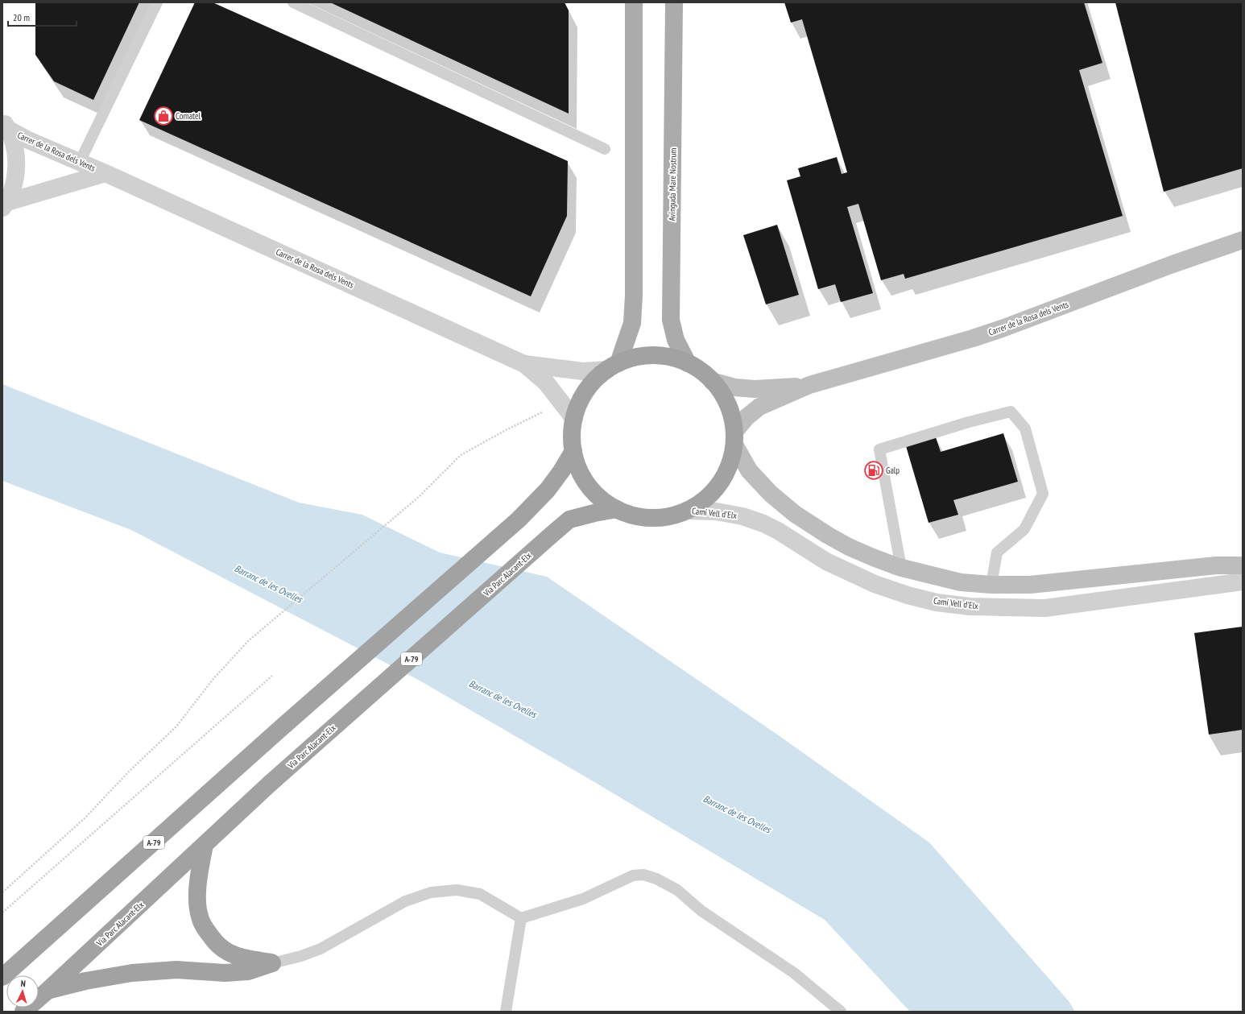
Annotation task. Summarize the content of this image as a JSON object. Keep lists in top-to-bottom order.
{
  "streets": {
    "highway": ["Via Parc Alacant-Elx", "A-79"],
    "main road": ["Carrer de la Rosa dels Vents", "Avinguda Mare Nostrum"],
    "street": ["Camí Vell d'Elx"]
  },
  "water": ["Barranc de les Ovelles"],
  "places": {
    "shop": ["Comatel"],
    "fuel station": ["Galp"]
  },
  "scale_bar": "20 m",
  "north": "top"
}
